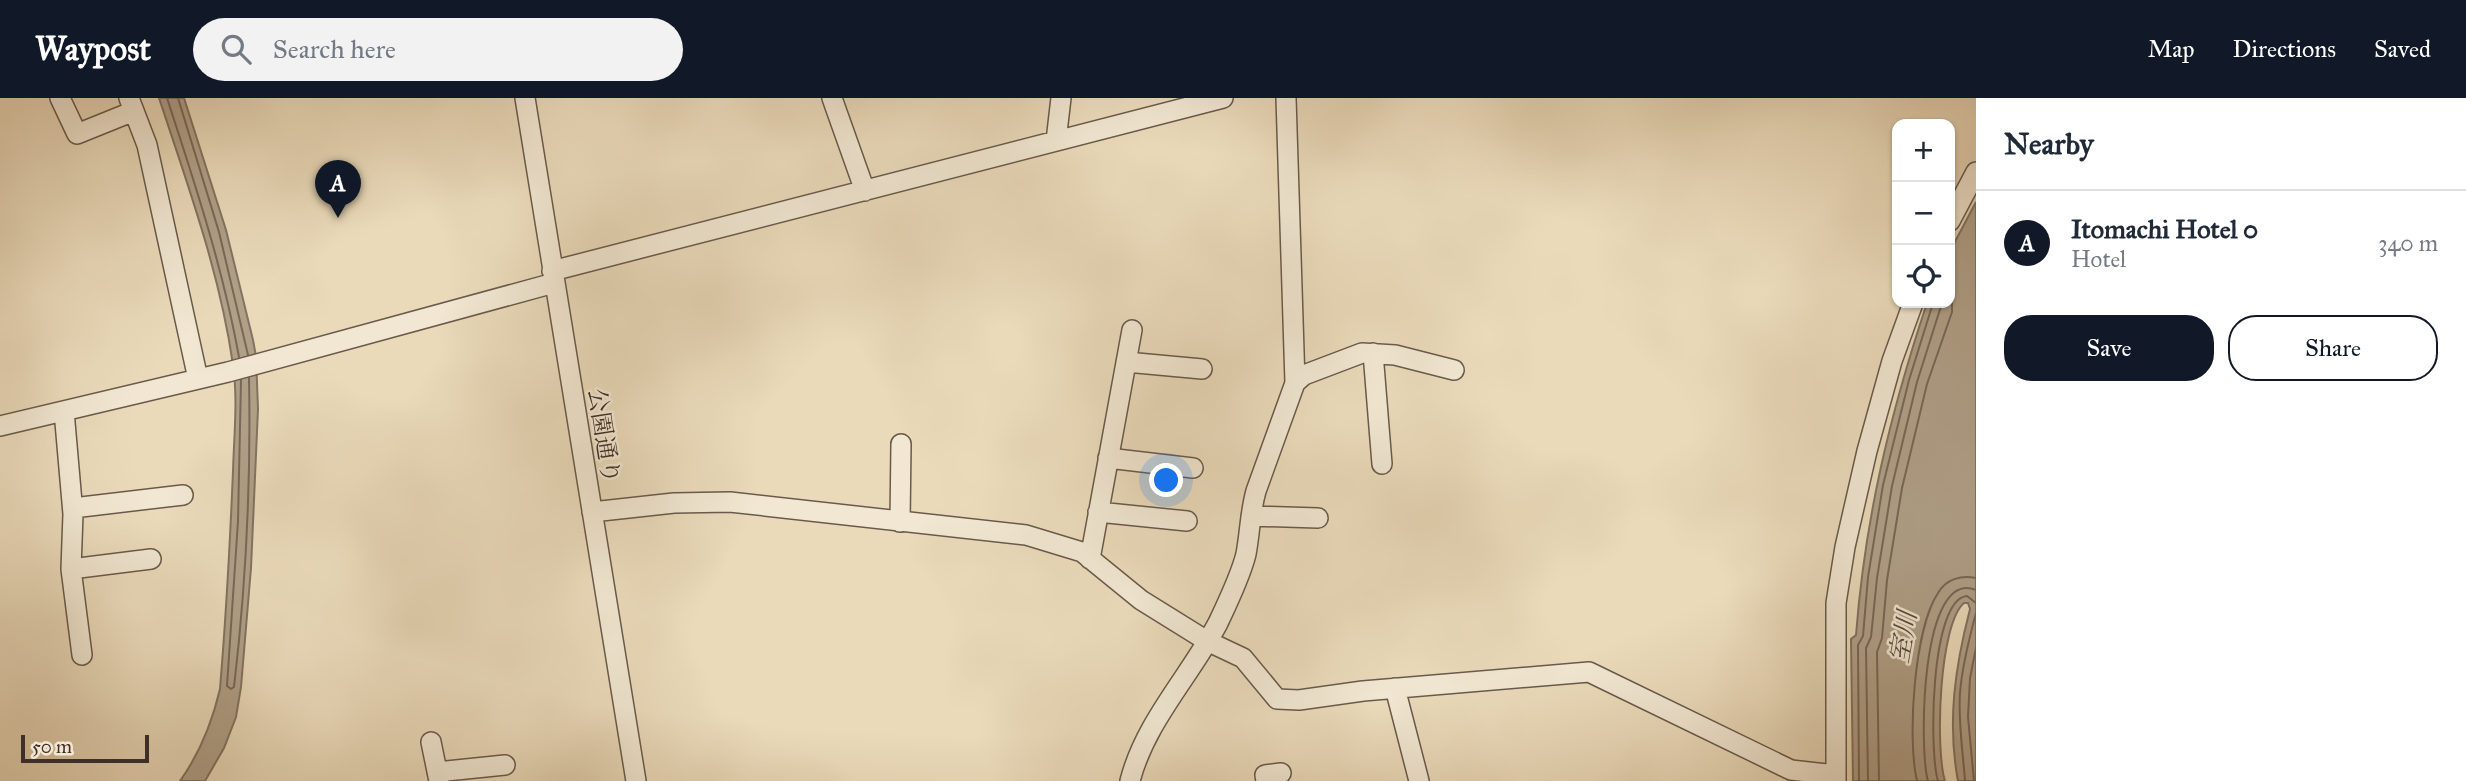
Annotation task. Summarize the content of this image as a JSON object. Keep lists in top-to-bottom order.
{
  "streets": {
    "street": ["公園通り"]
  },
  "water": ["室川"],
  "scale_bar": "50 m",
  "page": {
    "header": "Waypost",
    "search": "Search here",
    "nav": ["Map", "Directions", "Saved"],
    "heading": "Nearby",
    "map_buttons": ["+", "−"],
    "pins": "A",
    "list": [
      {
        "mark": "A",
        "name": "Itomachi Hotel 0",
        "note": "Hotel",
        "value": "340 m"
      }
    ],
    "buttons": ["Save", "Share"],
    "scale": "50 m"
  }
}
